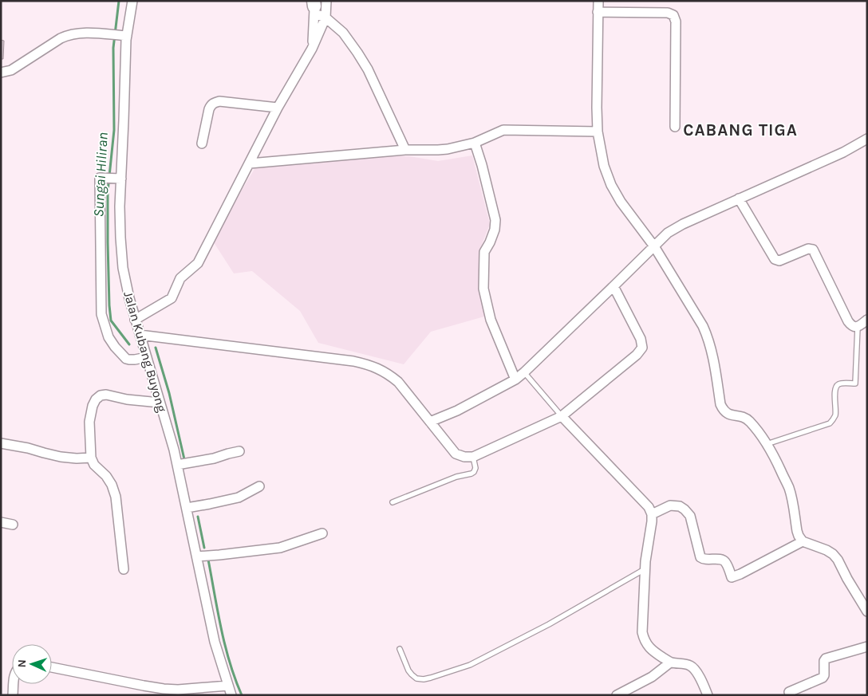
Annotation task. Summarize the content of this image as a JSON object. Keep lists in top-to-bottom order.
{
  "streets": {
    "street": ["Jalan Kubang Buyong"]
  },
  "districts": ["CABANG TIGA"],
  "water": ["Sungai Hiliran"],
  "north": "left"
}
